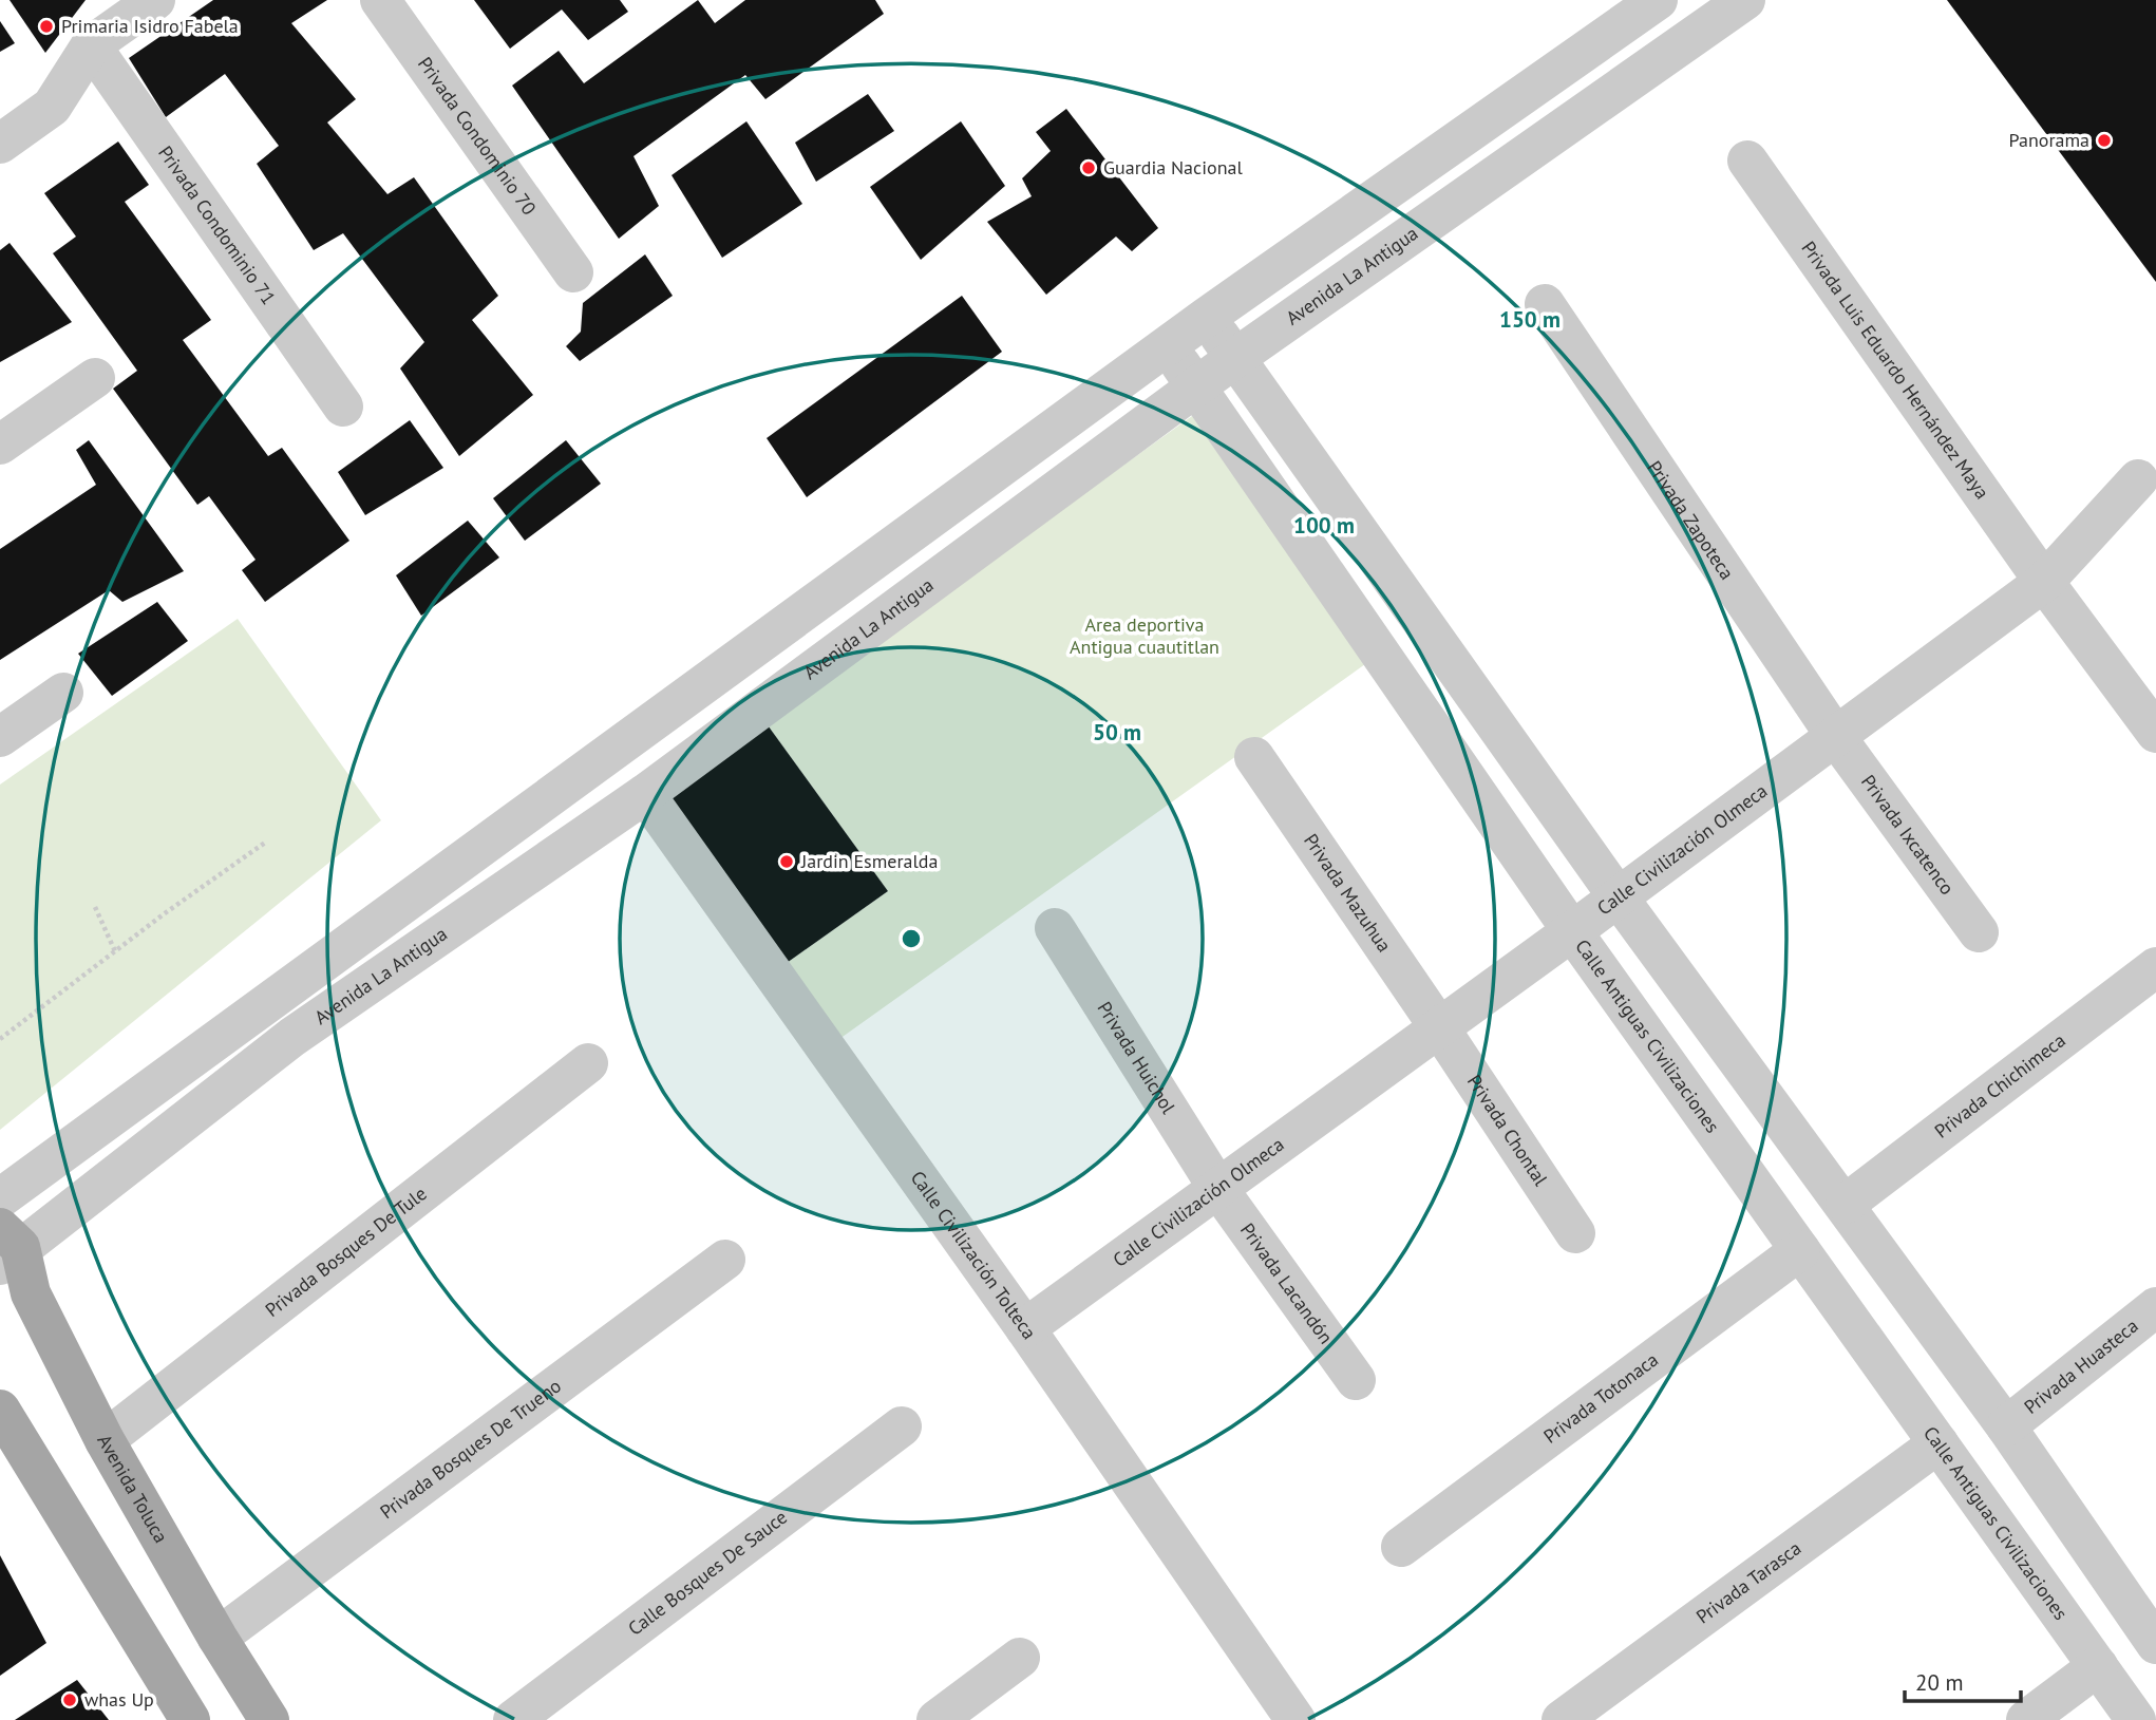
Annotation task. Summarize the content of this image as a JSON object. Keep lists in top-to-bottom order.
{
  "streets": {
    "main road": ["Avenida Toluca"],
    "street": [
      "Privada Condominio 70",
      "Privada Condominio 71",
      "Avenida La Antigua",
      "Privada Luis Eduardo Hernández Maya",
      "Privada Zapoteca",
      "Privada Ixcatenco",
      "Calle Civilización Olmeca",
      "Privada Mazuhua",
      "Calle Antiguas Civilizaciones",
      "Privada Huichol",
      "Privada Chichimeca",
      "Privada Chontal",
      "Privada Bosques De Tule",
      "Calle Civilización Tolteca",
      "Privada Lacandón",
      "Privada Huasteca",
      "Privada Totonaca",
      "Privada Bosques De Trueno",
      "Calle Bosques De Sauce",
      "Privada Tarasca"
    ]
  },
  "crossings": [
    ["Avenida La Antigua", "Calle Antiguas Civilizaciones"],
    ["Avenida La Antigua", "Calle Civilización Tolteca"],
    ["Avenida La Antigua", "Avenida Toluca"],
    ["Privada Luis Eduardo Hernández Maya", "Calle Civilización Olmeca"],
    ["Privada Zapoteca", "Privada Ixcatenco"],
    ["Privada Zapoteca", "Calle Civilización Olmeca"],
    ["Privada Ixcatenco", "Calle Civilización Olmeca"],
    ["Calle Civilización Olmeca", "Privada Mazuhua"],
    ["Calle Civilización Olmeca", "Calle Antiguas Civilizaciones"],
    ["Calle Civilización Olmeca", "Privada Huichol"],
    ["Calle Civilización Olmeca", "Privada Chontal"],
    ["Calle Civilización Olmeca", "Calle Civilización Tolteca"],
    ["Calle Civilización Olmeca", "Privada Lacandón"],
    ["Privada Mazuhua", "Privada Chontal"],
    ["Calle Antiguas Civilizaciones", "Privada Totonaca"],
    ["Calle Antiguas Civilizaciones", "Privada Tarasca"],
    ["Privada Huichol", "Privada Lacandón"],
    ["Privada Bosques De Tule", "Avenida Toluca"],
    ["Privada Bosques De Trueno", "Avenida Toluca"]
  ],
  "parks": ["Area deportiva Antigua cuautitlan"],
  "places": [
    "Primaria Isidro Fabela",
    "Panorama",
    "Guardia Nacional",
    "Jardin Esmeralda",
    "whas Up"
  ],
  "scale_bar": "20 m",
  "rings": ["150 m", "100 m", "50 m"]
}
